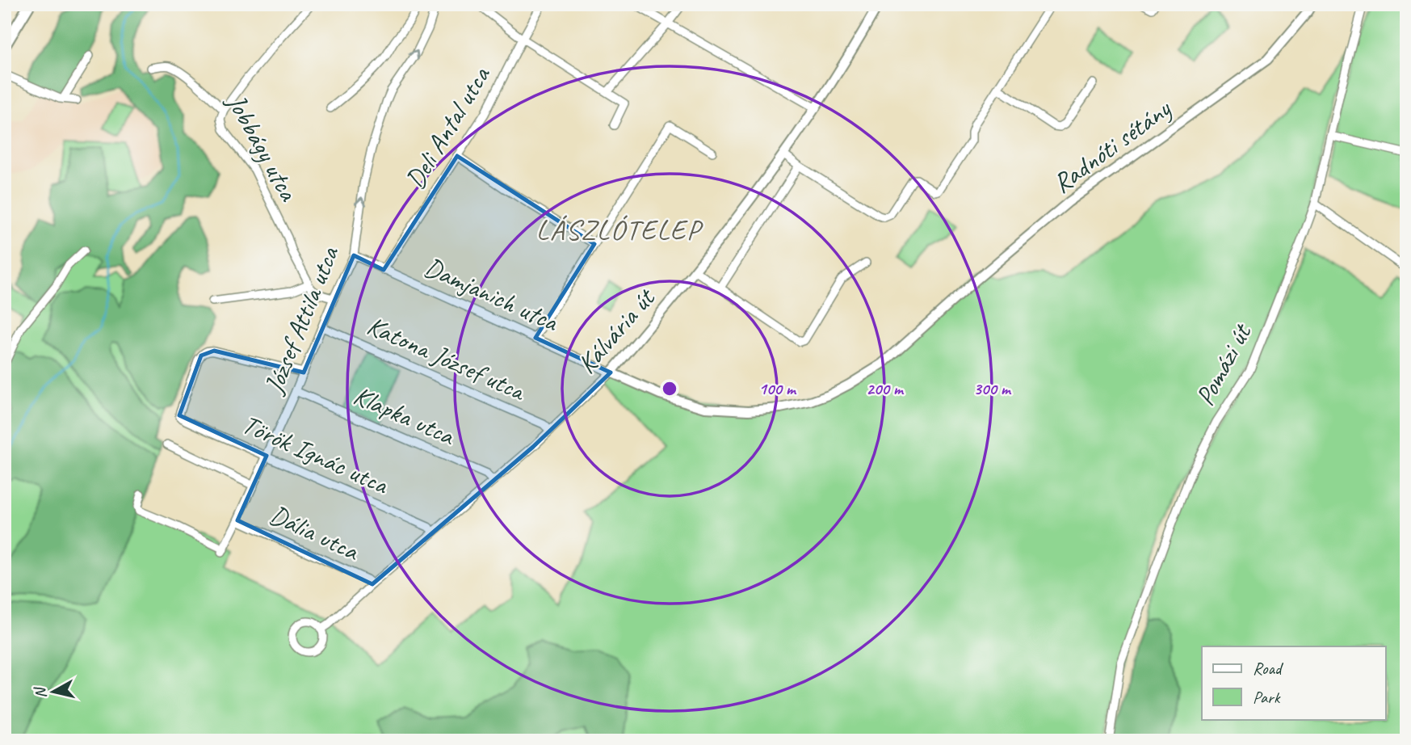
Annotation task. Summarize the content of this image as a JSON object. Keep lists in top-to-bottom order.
{
  "streets": {
    "street": [
      "Deli Antal utca",
      "Radnóti sétány",
      "Jobbágy utca",
      "Damjanich utca",
      "József Attila utca",
      "Kálvária út",
      "Katona József utca",
      "Pomázi út",
      "Klapka utca",
      "Török Ignác utca",
      "Dália utca"
    ]
  },
  "crossings": [
    ["Deli Antal utca", "Damjanich utca"],
    ["Radnóti sétány", "Damjanich utca"],
    ["Radnóti sétány", "Kálvária út"],
    ["Damjanich utca", "József Attila utca"],
    ["Damjanich utca", "Kálvária út"],
    ["József Attila utca", "Katona József utca"],
    ["József Attila utca", "Klapka utca"],
    ["József Attila utca", "Török Ignác utca"],
    ["József Attila utca", "Dália utca"],
    ["Kálvária út", "Katona József utca"],
    ["Kálvária út", "Klapka utca"],
    ["Kálvária út", "Török Ignác utca"],
    ["Kálvária út", "Dália utca"]
  ],
  "districts": ["LÁSZLÓTELEP"],
  "legend": ["Road", "Park"],
  "north": "left",
  "rings": ["100 m", "200 m", "300 m"]
}
